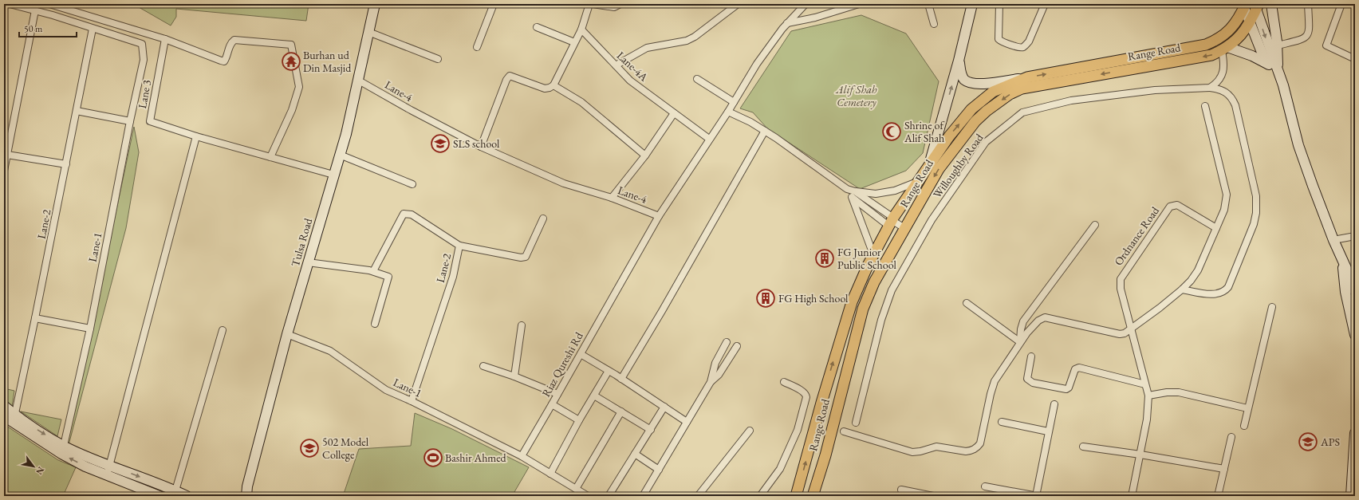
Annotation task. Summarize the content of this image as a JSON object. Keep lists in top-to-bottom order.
{
  "streets": {
    "main road": ["Range Road"],
    "street": [
      "Lane-4A",
      "Lane-4",
      "Lane 3",
      "Willoughby Road",
      "Lane-2",
      "Ordnance Road",
      "Tulsa Road",
      "Lane-1",
      "Riaz Qureshi Rd"
    ]
  },
  "crossings": [
    ["Lane-4", "Tulsa Road"],
    ["Lane-4", "Riaz Qureshi Rd"],
    ["Lane 3", "Tulsa Road"],
    ["Lane-2", "Lane-1"],
    ["Tulsa Road", "Lane-1"],
    ["Lane-1", "Riaz Qureshi Rd"]
  ],
  "parks": ["Alif Shah Cemetery"],
  "places": {
    "temple": ["Burhan ud Din Masjid"],
    "mosque": ["Shrine of Alif Shah"],
    "school or university": ["SLS school", "APS", "502 Model College"],
    "building": ["FG Junior Public School", "FG High School"],
    "sports": ["Bashir Ahmed"]
  },
  "scale_bar": "50 m",
  "north": "bottom right"
}
